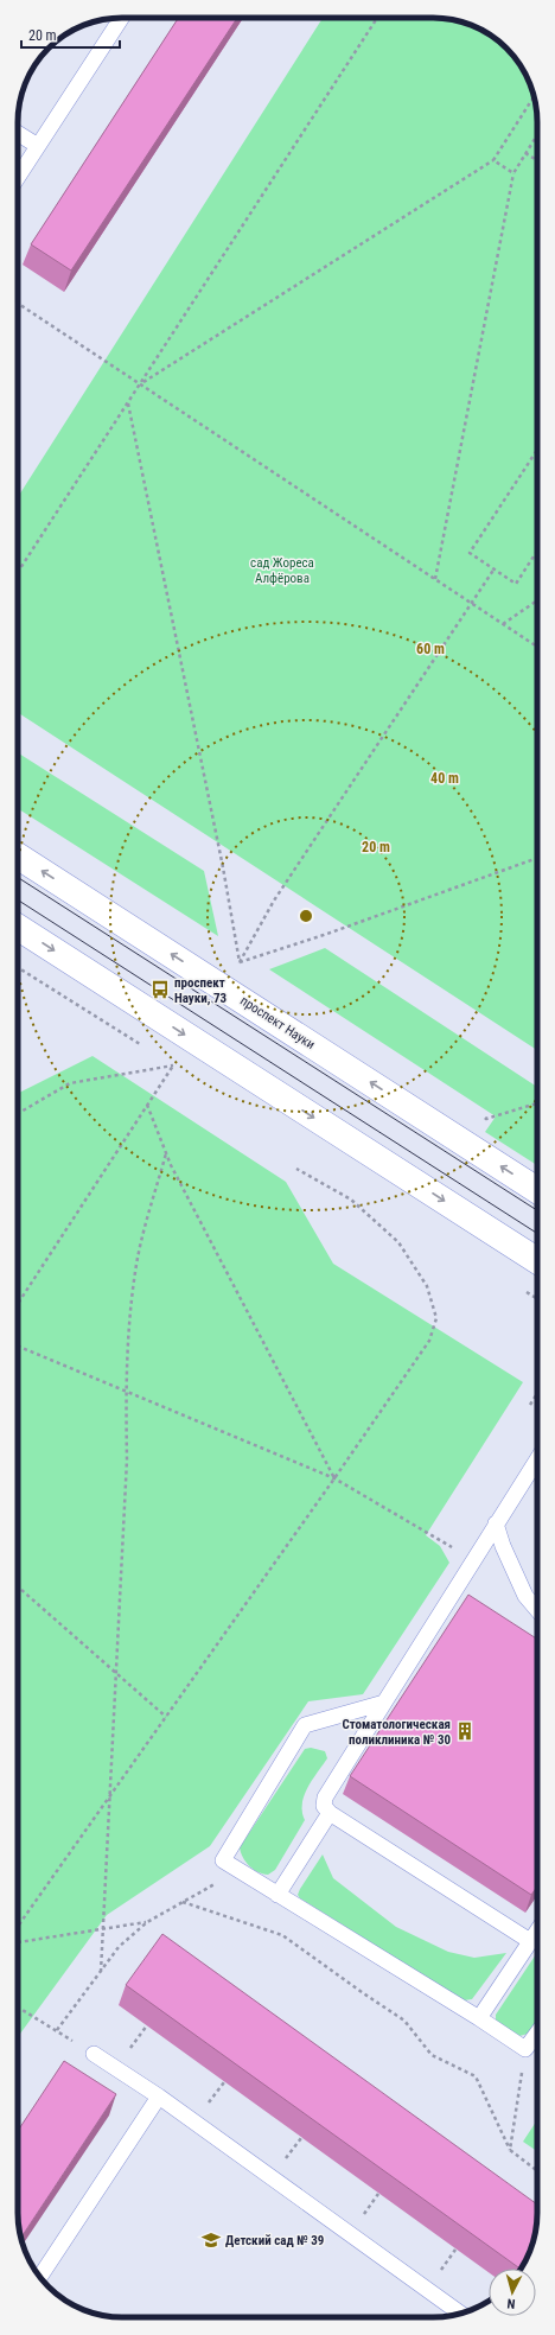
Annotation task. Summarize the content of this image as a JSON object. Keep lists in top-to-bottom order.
{
  "streets": {
    "main road": ["проспект Науки"]
  },
  "parks": ["сад Жореса Алфёрова"],
  "places": {
    "bus stop": ["проспект Науки, 73"],
    "building": ["Стоматологическая поликлиника № 30"],
    "school or university": ["Детский сад № 39"]
  },
  "scale_bar": "20 m",
  "north": "bottom",
  "rings": ["60 m", "40 m", "20 m"]
}
